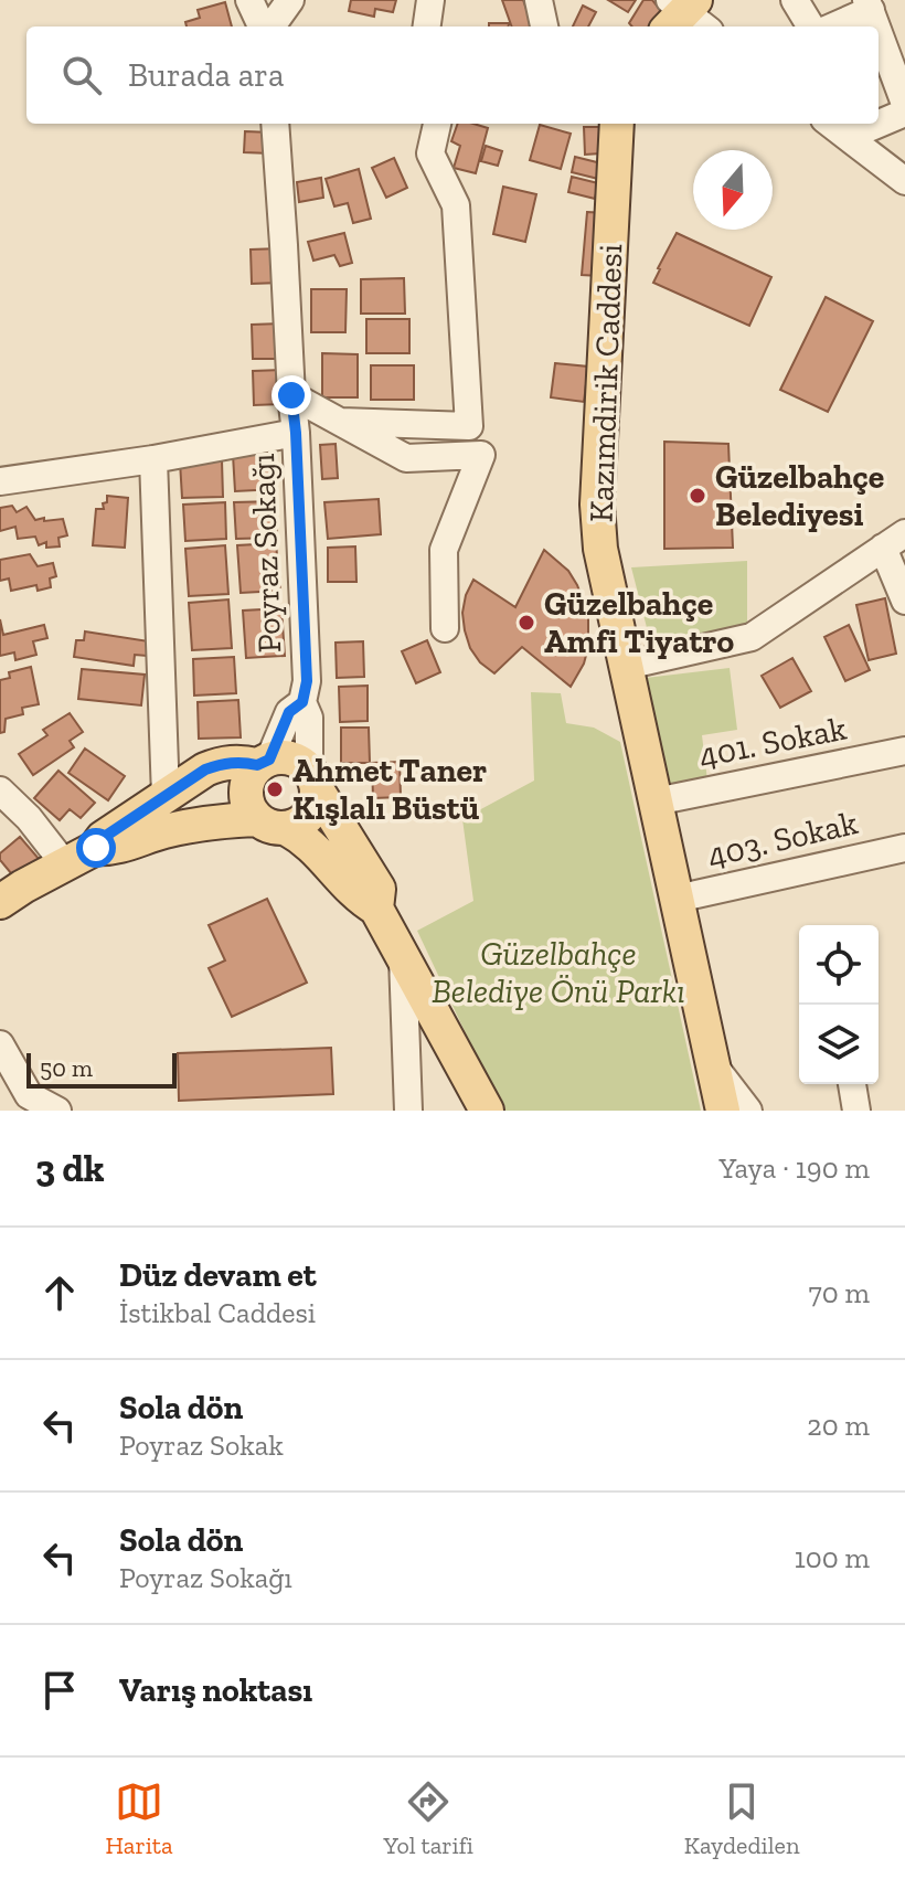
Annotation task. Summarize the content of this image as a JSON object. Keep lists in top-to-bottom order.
{
  "streets": {
    "main road": ["Kazımdirik Caddesi"],
    "street": ["Poyraz Sokağı", "401. Sokak", "403. Sokak"]
  },
  "crossings": [
    ["Kazımdirik Caddesi", "401. Sokak"],
    ["Kazımdirik Caddesi", "403. Sokak"]
  ],
  "parks": ["Güzelbahçe Belediye Önü Parkı"],
  "places": ["Güzelbahçe Belediyesi", "Güzelbahçe Amfi Tiyatro", "Ahmet Taner Kışlalı Büstü"],
  "scale_bar": "50 m",
  "north": "bottom",
  "page": {
    "search": "Burada ara",
    "scale": "50 m",
    "heading": ["3 dk", "Yaya · 190 m"],
    "list": [
      ["Düz devam et", "İstikbal Caddesi", "70 m"],
      ["Sola dön", "Poyraz Sokak", "20 m"],
      ["Sola dön", "Poyraz Sokağı", "100 m"],
      "Varış noktası"
    ],
    "nav": ["Harita", "Yol tarifi", "Kaydedilen"]
  }
}
